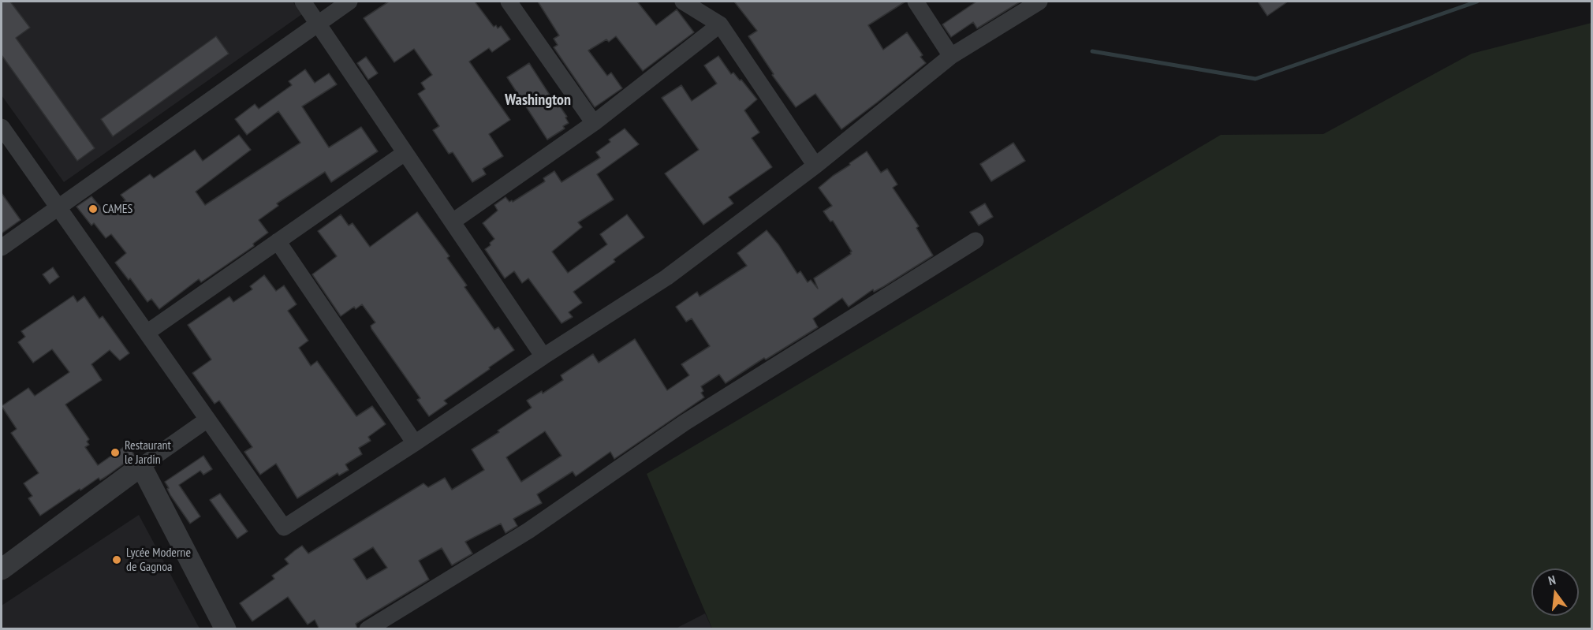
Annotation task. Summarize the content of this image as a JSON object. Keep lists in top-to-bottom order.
{
  "districts": ["Washington"],
  "places": ["CAMES", "Restaurant le Jardin", "Lycée Moderne de Gagnoa"],
  "north": "top"
}
